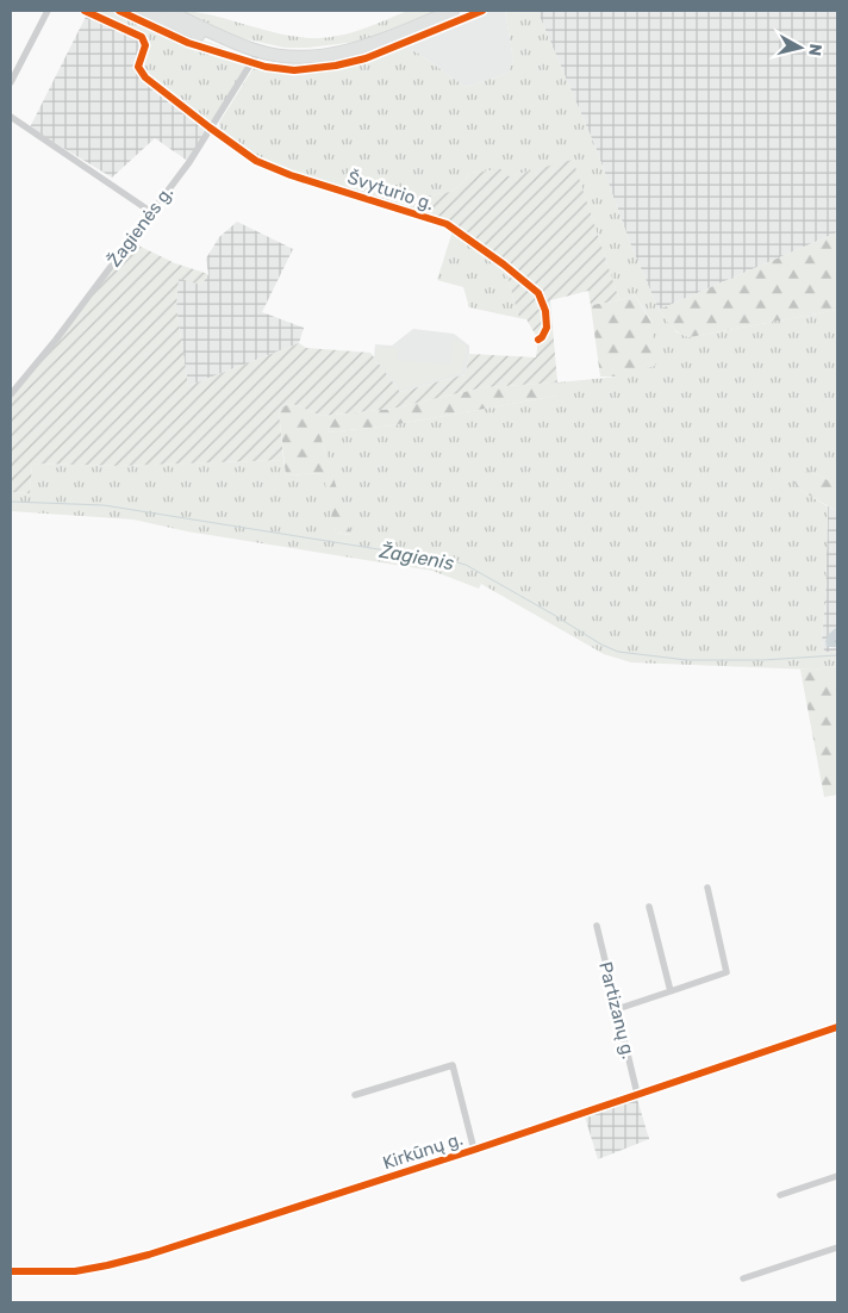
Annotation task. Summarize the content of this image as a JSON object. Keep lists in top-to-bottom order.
{
  "streets": {
    "street": [
      "Švyturio g.",
      "Žagienės g.",
      "Partizanų g.",
      "Kirkūnų g."
    ]
  },
  "crossings": [
    ["Švyturio g.", "Žagienės g."],
    ["Partizanų g.", "Kirkūnų g."]
  ],
  "water": ["Žagienis"],
  "north": "right"
}
